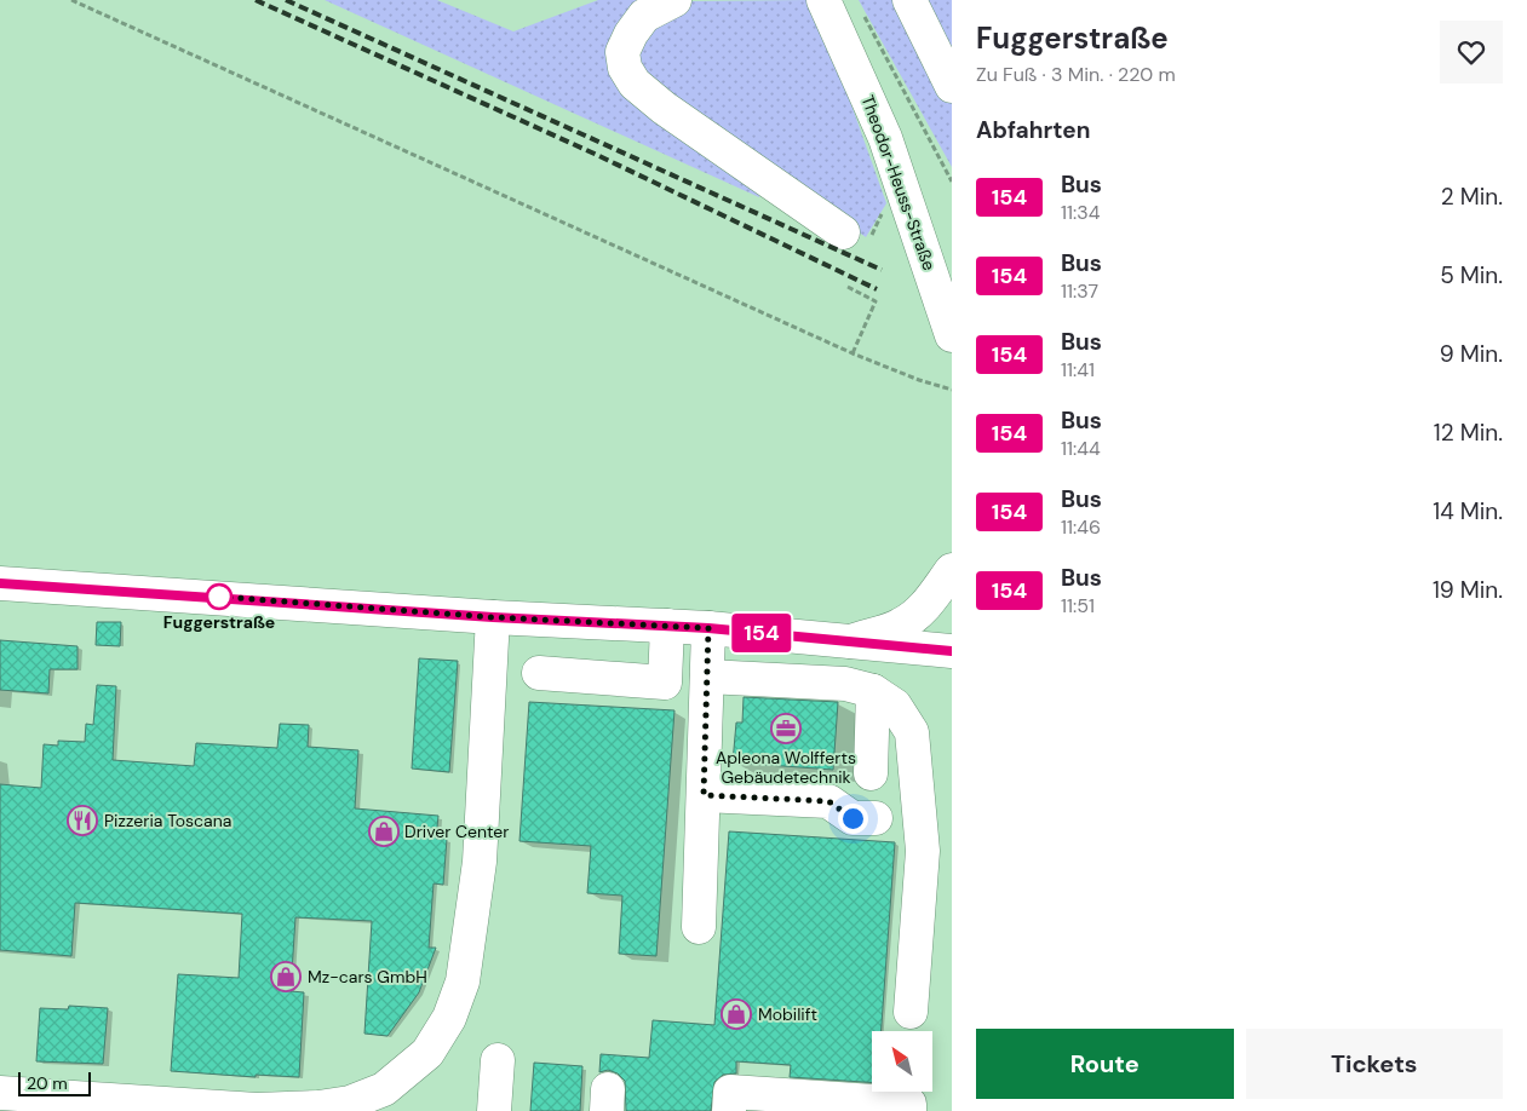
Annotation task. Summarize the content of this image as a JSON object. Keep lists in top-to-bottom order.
{
  "streets": {
    "street": ["Theodor-Heuss-Straße"]
  },
  "places": {
    "other": ["Fuggerstraße"],
    "office": ["Apleona Wolfferts Gebäudetechnik"],
    "restaurant": ["Pizzeria Toscana"],
    "shop": ["Driver Center", "Mz-cars GmbH", "Mobilift"]
  },
  "lines": ["bus line 154"],
  "scale_bar": "20 m",
  "north": "top left",
  "page": {
    "on_map": "154",
    "heading": [
      ["Fuggerstraße", "Zu Fuß · 3 Min. · 220 m"],
      "Abfahrten"
    ],
    "list": [
      {
        "mark": "154",
        "name": "Bus",
        "note": "11:34",
        "value": "2 Min."
      },
      {
        "mark": "154",
        "name": "Bus",
        "note": "11:37",
        "value": "5 Min."
      },
      {
        "mark": "154",
        "name": "Bus",
        "note": "11:41",
        "value": "9 Min."
      },
      {
        "mark": "154",
        "name": "Bus",
        "note": "11:44",
        "value": "12 Min."
      },
      {
        "mark": "154",
        "name": "Bus",
        "note": "11:46",
        "value": "14 Min."
      },
      {
        "mark": "154",
        "name": "Bus",
        "note": "11:51",
        "value": "19 Min."
      }
    ],
    "buttons": ["Route", "Tickets"],
    "scale": "20 m"
  }
}
